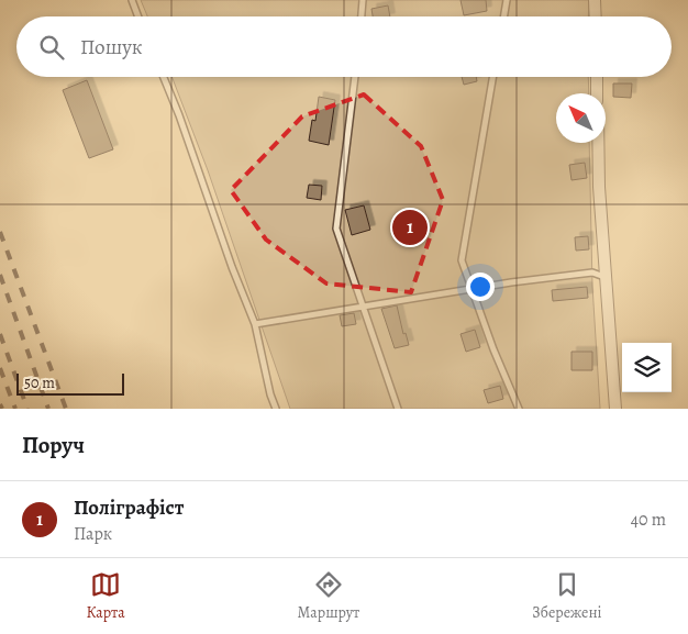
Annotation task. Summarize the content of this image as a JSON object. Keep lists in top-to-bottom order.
{
  "scale_bar": "50 m",
  "north": "top left",
  "page": {
    "search": "Пошук",
    "pins": "1",
    "scale": "50 m",
    "heading": "Поруч",
    "list": [
      {
        "mark": "1",
        "name": "Поліграфіст",
        "note": "Парк",
        "value": "40 m"
      }
    ],
    "nav": ["Карта", "Маршрут", "Збережені"]
  }
}
